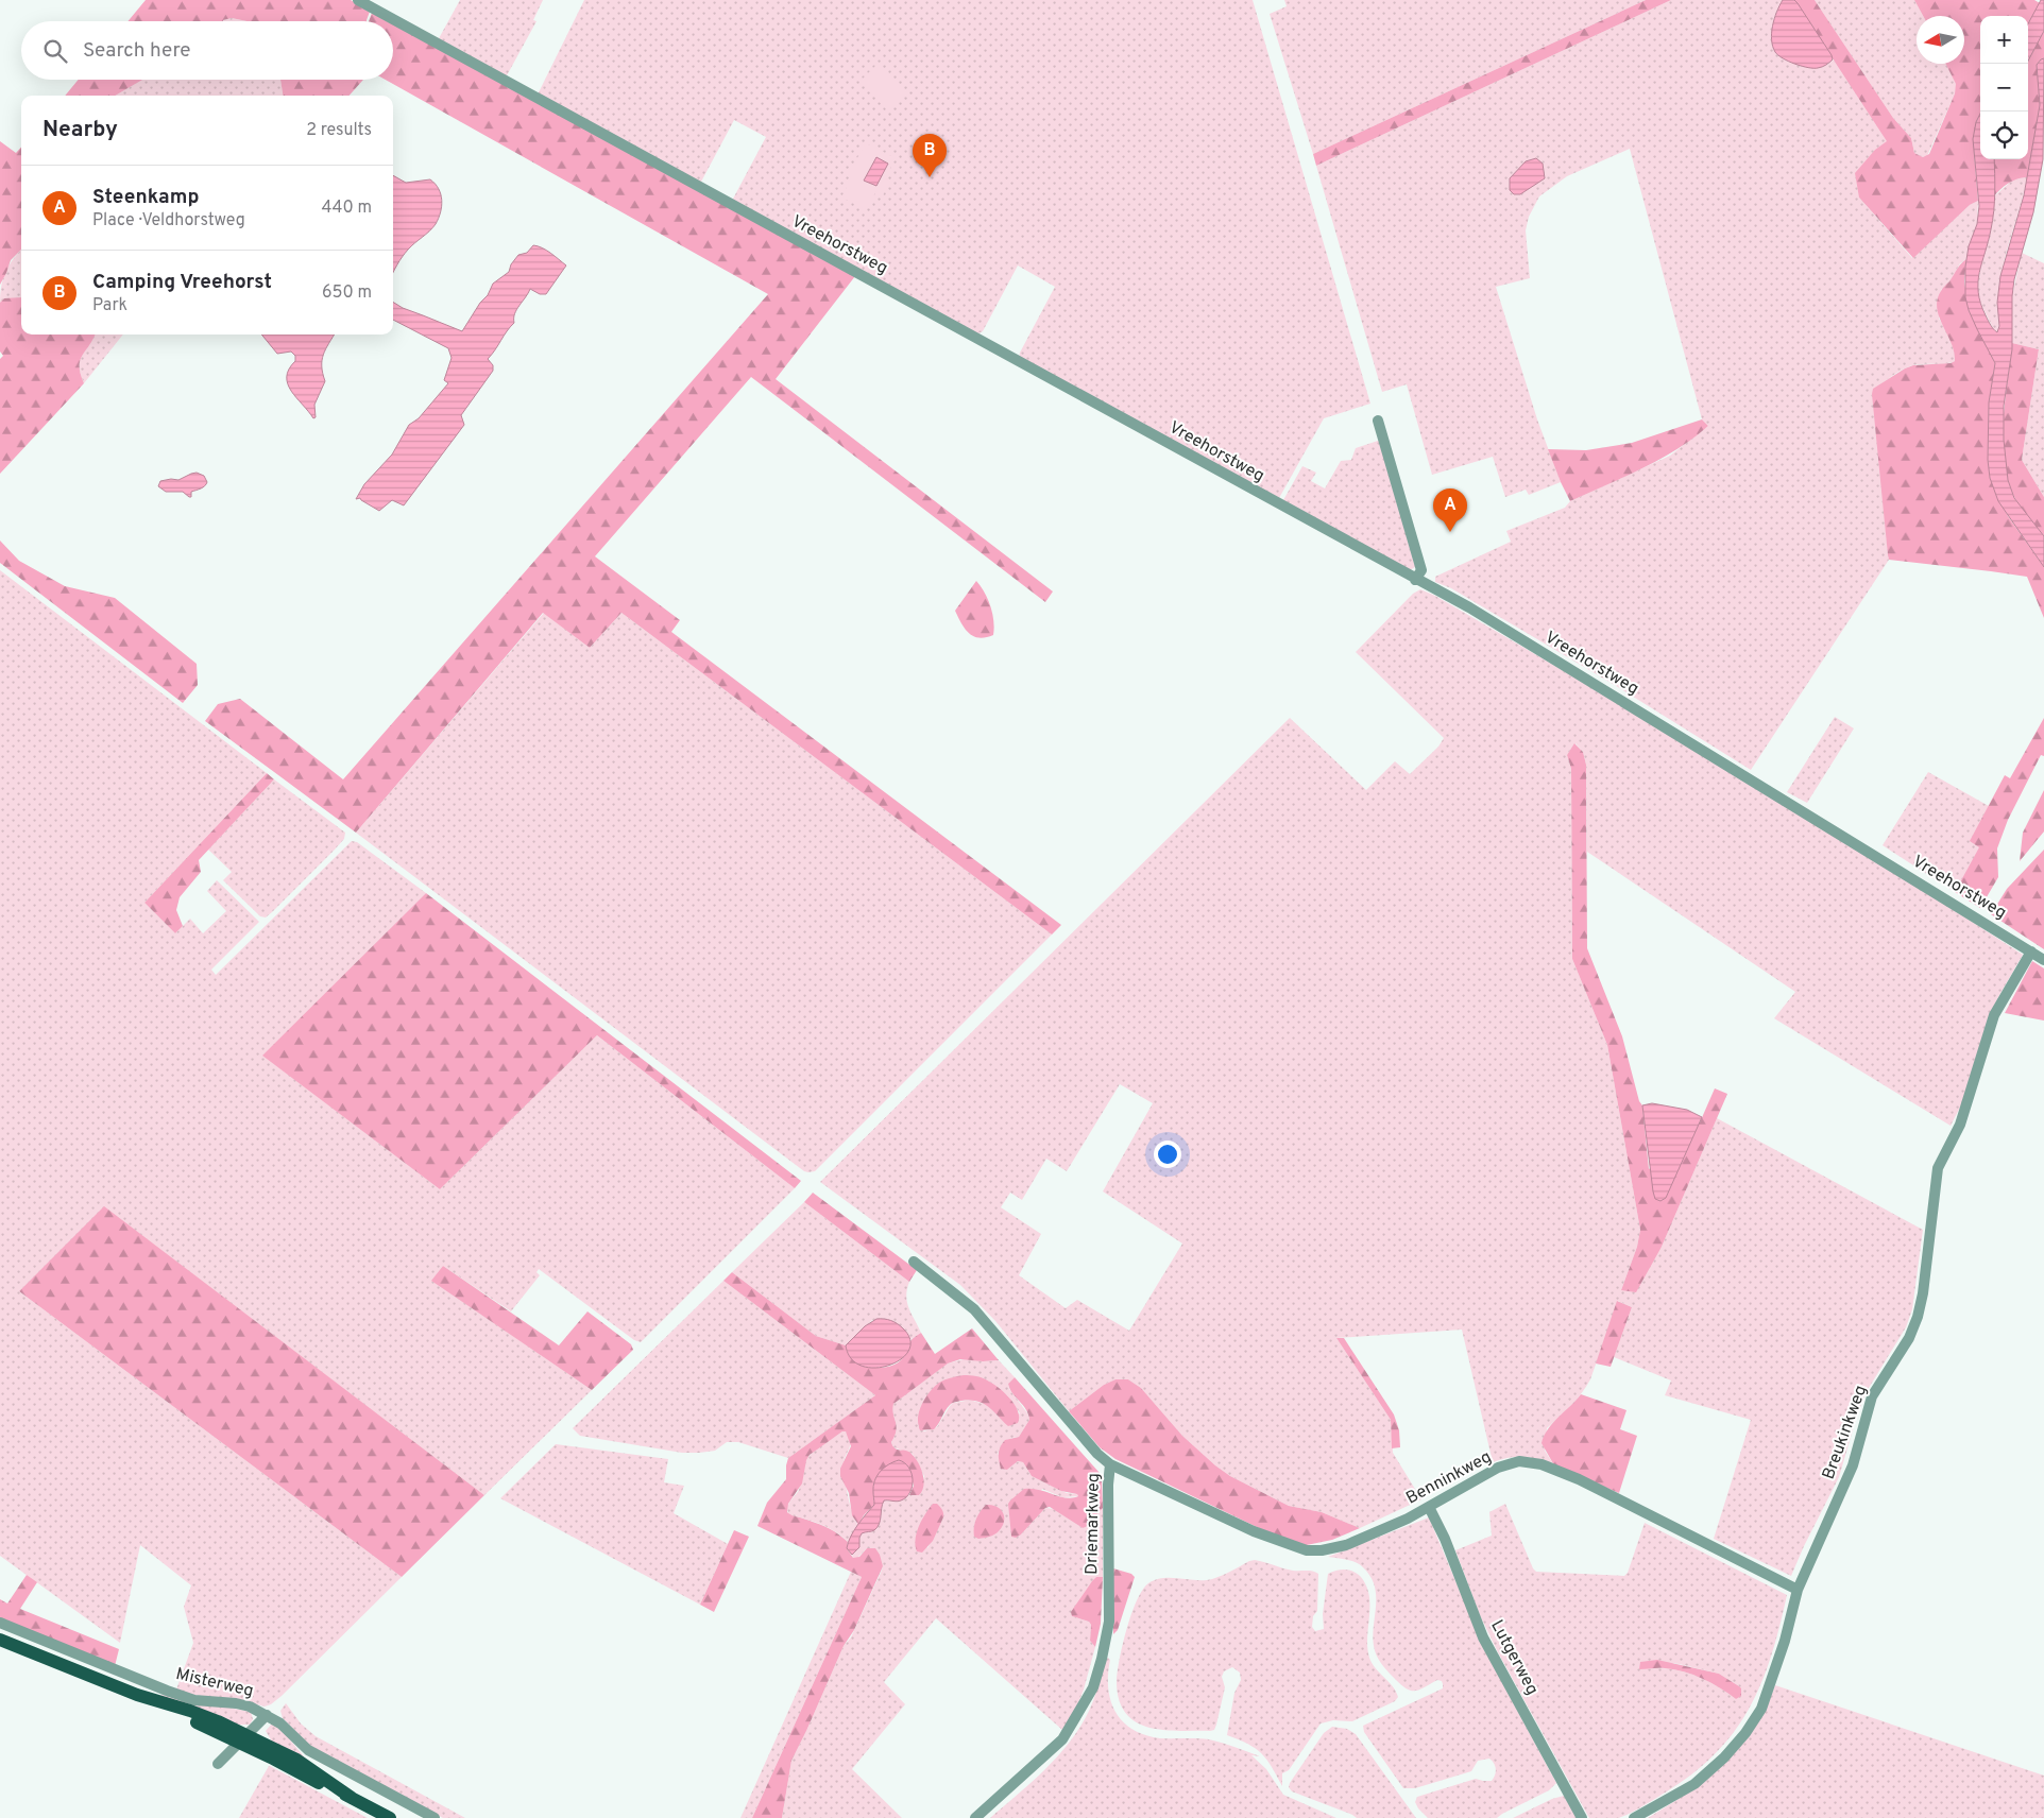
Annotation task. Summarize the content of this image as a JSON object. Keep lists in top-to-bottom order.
{
  "streets": {
    "street": [
      "Vreehorstweg",
      "Breukinkweg",
      "Benninkweg",
      "Driemarkweg",
      "Lutgerweg",
      "Misterweg"
    ]
  },
  "crossings": [
    ["Vreehorstweg", "Breukinkweg"],
    ["Breukinkweg", "Benninkweg"],
    ["Benninkweg", "Driemarkweg"],
    ["Benninkweg", "Lutgerweg"]
  ],
  "north": "left",
  "page": {
    "map_buttons": ["+", "−"],
    "search": "Search here",
    "heading": ["Nearby", "2 results"],
    "pins": ["B", "A"],
    "list": [
      {
        "mark": "A",
        "name": "Steenkamp",
        "note": "Place · Veldhorstweg",
        "value": "440 m"
      },
      {
        "mark": "B",
        "name": "Camping Vreehorst",
        "note": "Park",
        "value": "650 m"
      }
    ]
  }
}
